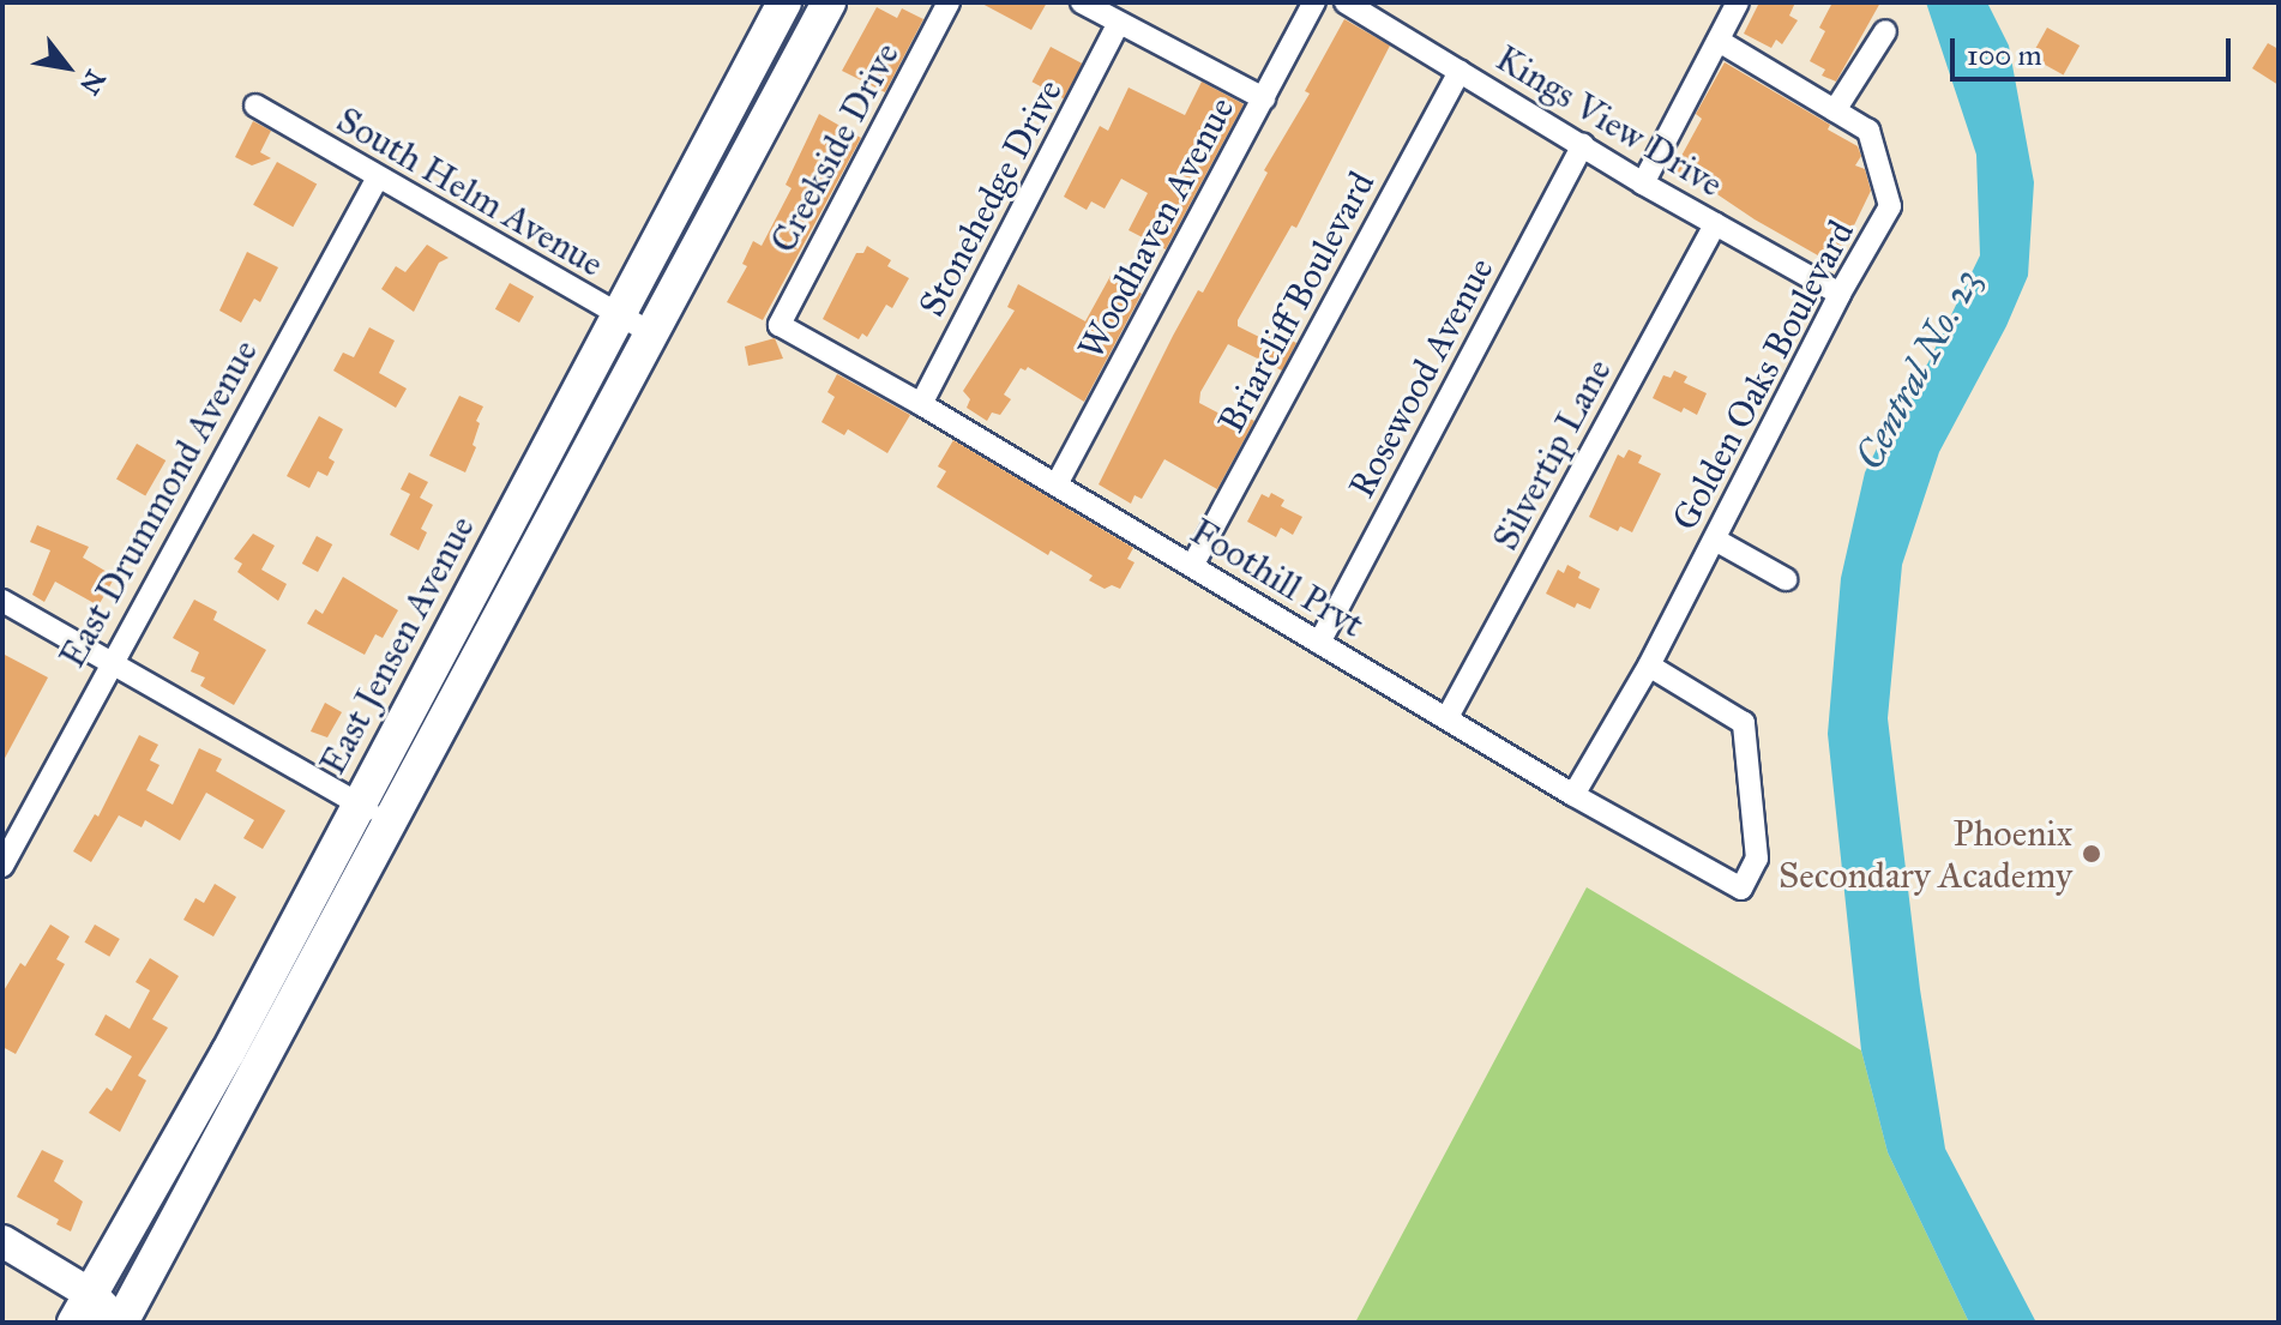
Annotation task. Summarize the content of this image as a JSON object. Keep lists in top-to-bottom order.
{
  "streets": {
    "main road": ["East Jensen Avenue"],
    "street": [
      "Kings View Drive",
      "Creekside Drive",
      "South Helm Avenue",
      "Stonehedge Drive",
      "Woodhaven Avenue",
      "Briarcliff Boulevard",
      "Golden Oaks Boulevard",
      "Rosewood Avenue",
      "Silvertip Lane",
      "East Drummond Avenue",
      "Foothill Prvt"
    ]
  },
  "crossings": [
    ["Kings View Drive", "Briarcliff Boulevard"],
    ["Kings View Drive", "Golden Oaks Boulevard"],
    ["Kings View Drive", "Rosewood Avenue"],
    ["Kings View Drive", "Silvertip Lane"],
    ["Creekside Drive", "Foothill Prvt"],
    ["South Helm Avenue", "East Drummond Avenue"],
    ["South Helm Avenue", "East Jensen Avenue"],
    ["Stonehedge Drive", "Foothill Prvt"],
    ["Woodhaven Avenue", "Foothill Prvt"],
    ["Briarcliff Boulevard", "Foothill Prvt"],
    ["Golden Oaks Boulevard", "Foothill Prvt"],
    ["Rosewood Avenue", "Foothill Prvt"],
    ["Silvertip Lane", "Foothill Prvt"]
  ],
  "water": ["Central No. 23"],
  "places": ["Phoenix Secondary Academy"],
  "scale_bar": "100 m",
  "north": "bottom right"
}
